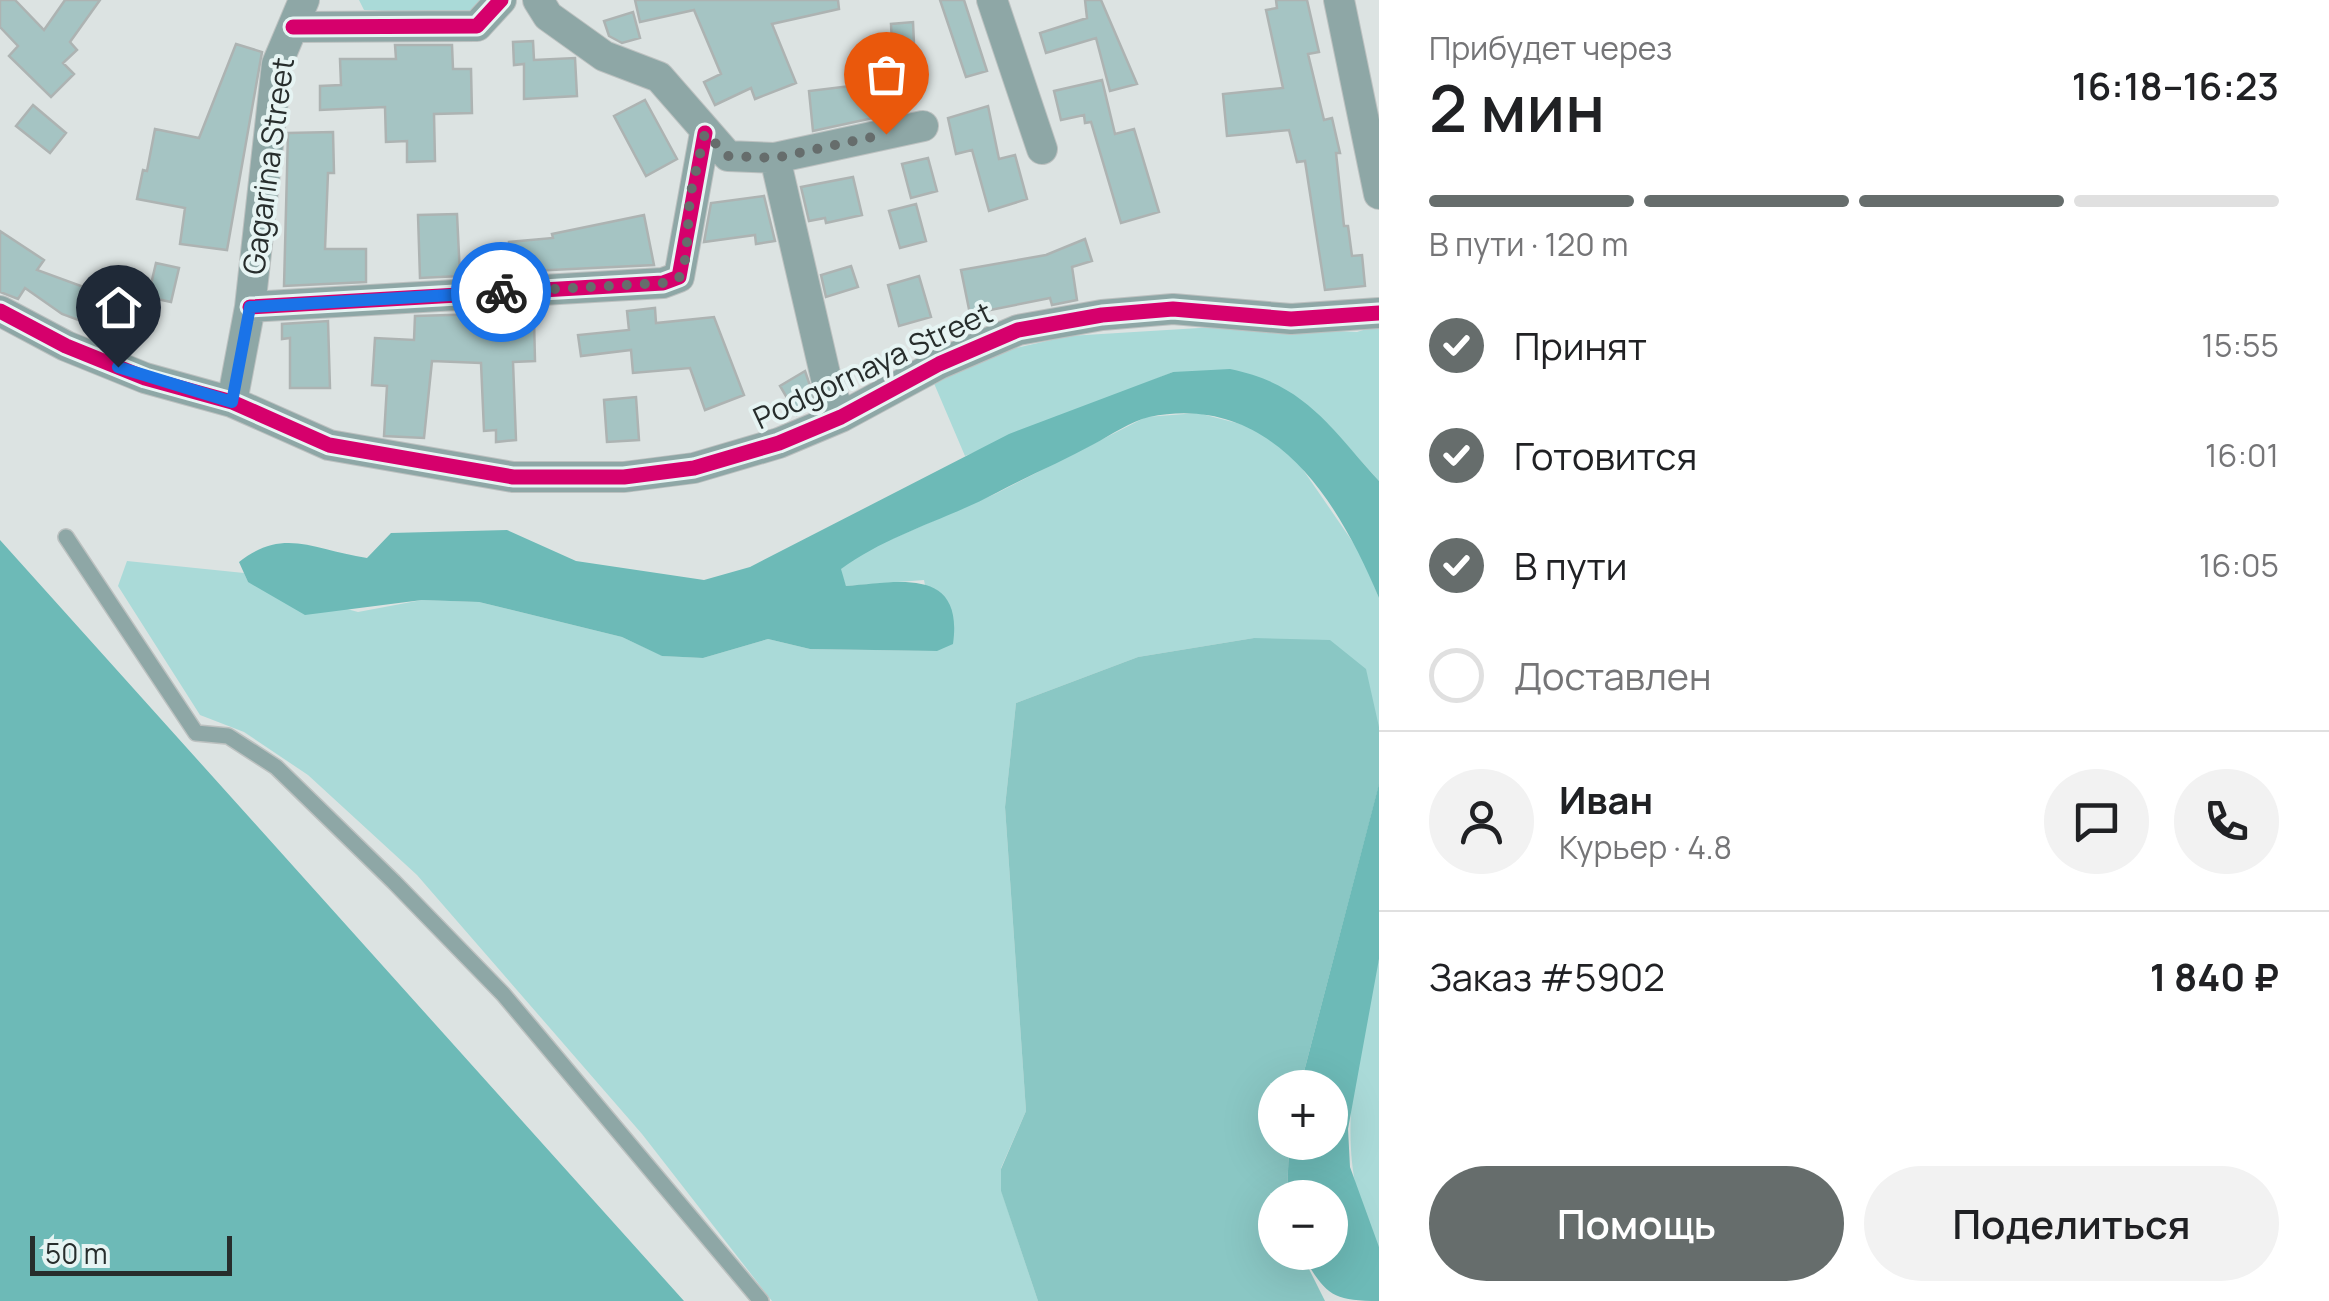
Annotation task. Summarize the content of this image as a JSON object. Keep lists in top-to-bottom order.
{
  "streets": {
    "street": ["Gagarina Street", "Podgornaya Street"]
  },
  "crossings": [
    ["Gagarina Street", "Podgornaya Street"]
  ],
  "scale_bar": "50 m",
  "page": {
    "heading": ["2 мин", "Прибудет через", "16:18–16:23"],
    "panel": [
      "Иван",
      "Курьер · 4.8",
      "Заказ #5902",
      "1 840 ₽"
    ],
    "bar": "В пути · 120 m",
    "list": [
      ["Принят", "15:55"],
      ["Готовится", "16:01"],
      ["В пути", "16:05"],
      "Доставлен"
    ],
    "map_buttons": ["+", "−"],
    "buttons": ["Помощь", "Поделиться"],
    "scale": "50 m"
  }
}
